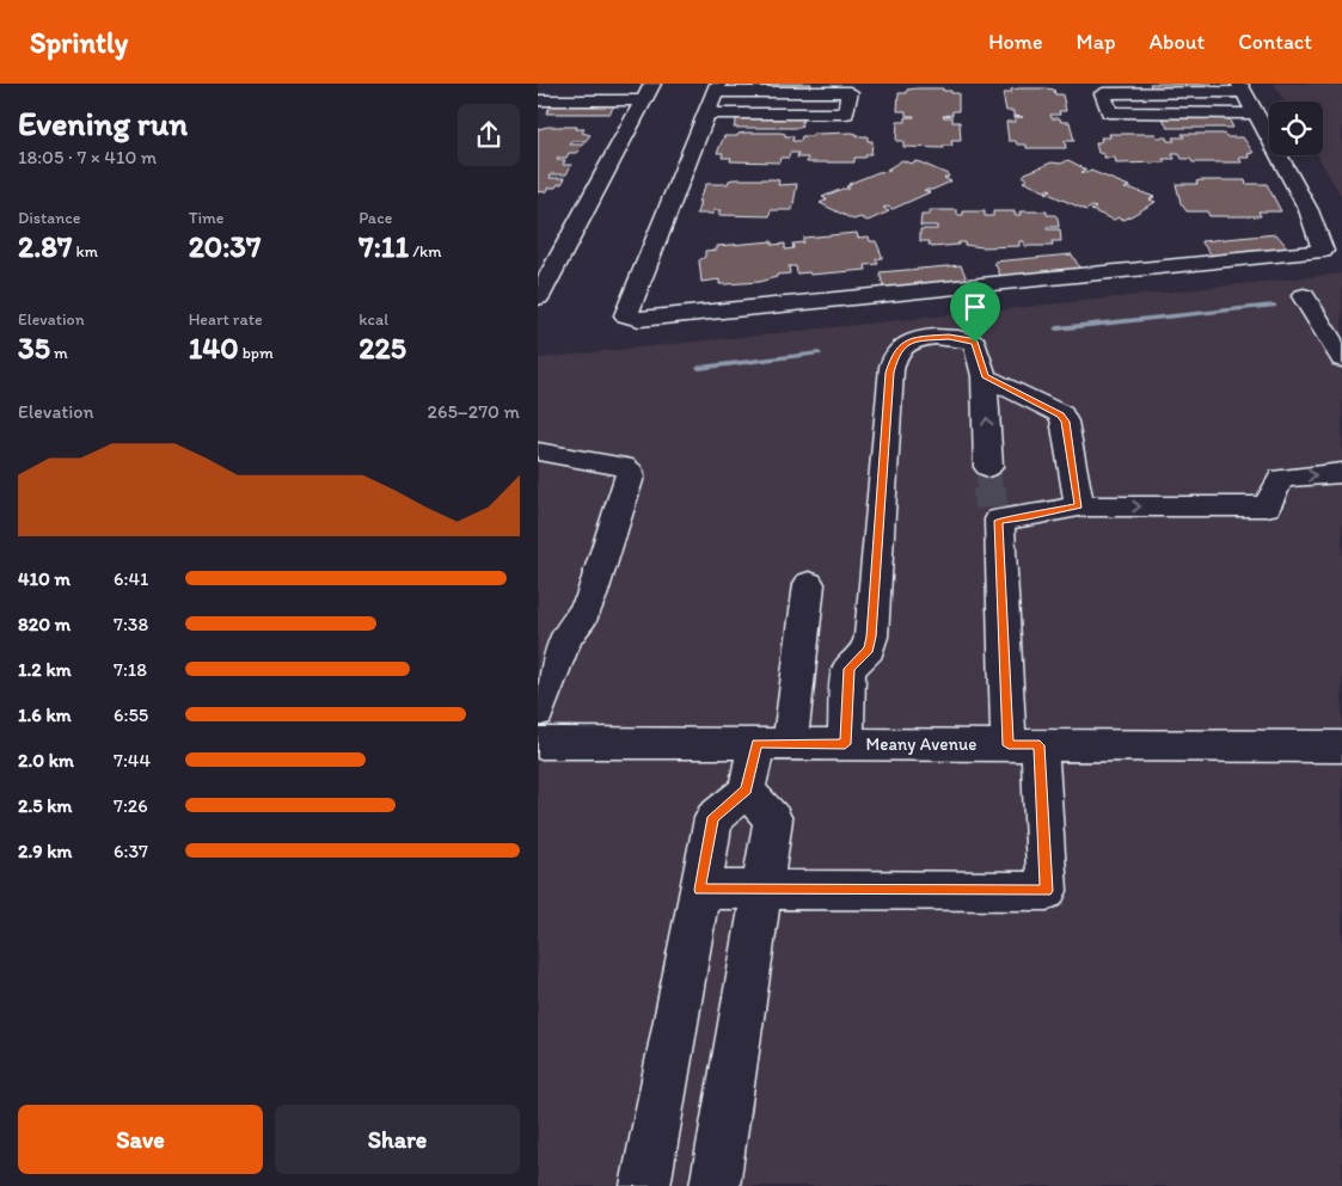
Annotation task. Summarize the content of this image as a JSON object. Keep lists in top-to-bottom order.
{
  "streets": {
    "street": ["Meany Avenue"]
  },
  "page": {
    "header": "Sprintly",
    "nav": [
      "Home",
      "Map",
      "About",
      "Contact"
    ],
    "heading": ["Evening run", "18:05 · 7 × 410 m"],
    "stats": [
      ["Distance", "2.87 km"],
      ["Time", "20:37"],
      ["Pace", "7:11 /km"],
      ["Elevation", "35 m"],
      ["Heart rate", "140 bpm"],
      ["kcal", "225"]
    ],
    "chart": ["Elevation", "265–270 m"],
    "list": [
      {
        "name": "410 m",
        "note": "6:41"
      },
      {
        "name": "820 m",
        "note": "7:38"
      },
      {
        "name": "1.2 km",
        "note": "7:18"
      },
      {
        "name": "1.6 km",
        "note": "6:55"
      },
      {
        "name": "2.0 km",
        "note": "7:44"
      },
      {
        "name": "2.5 km",
        "note": "7:26"
      },
      {
        "name": "2.9 km",
        "note": "6:37"
      }
    ],
    "buttons": ["Save", "Share"]
  }
}
